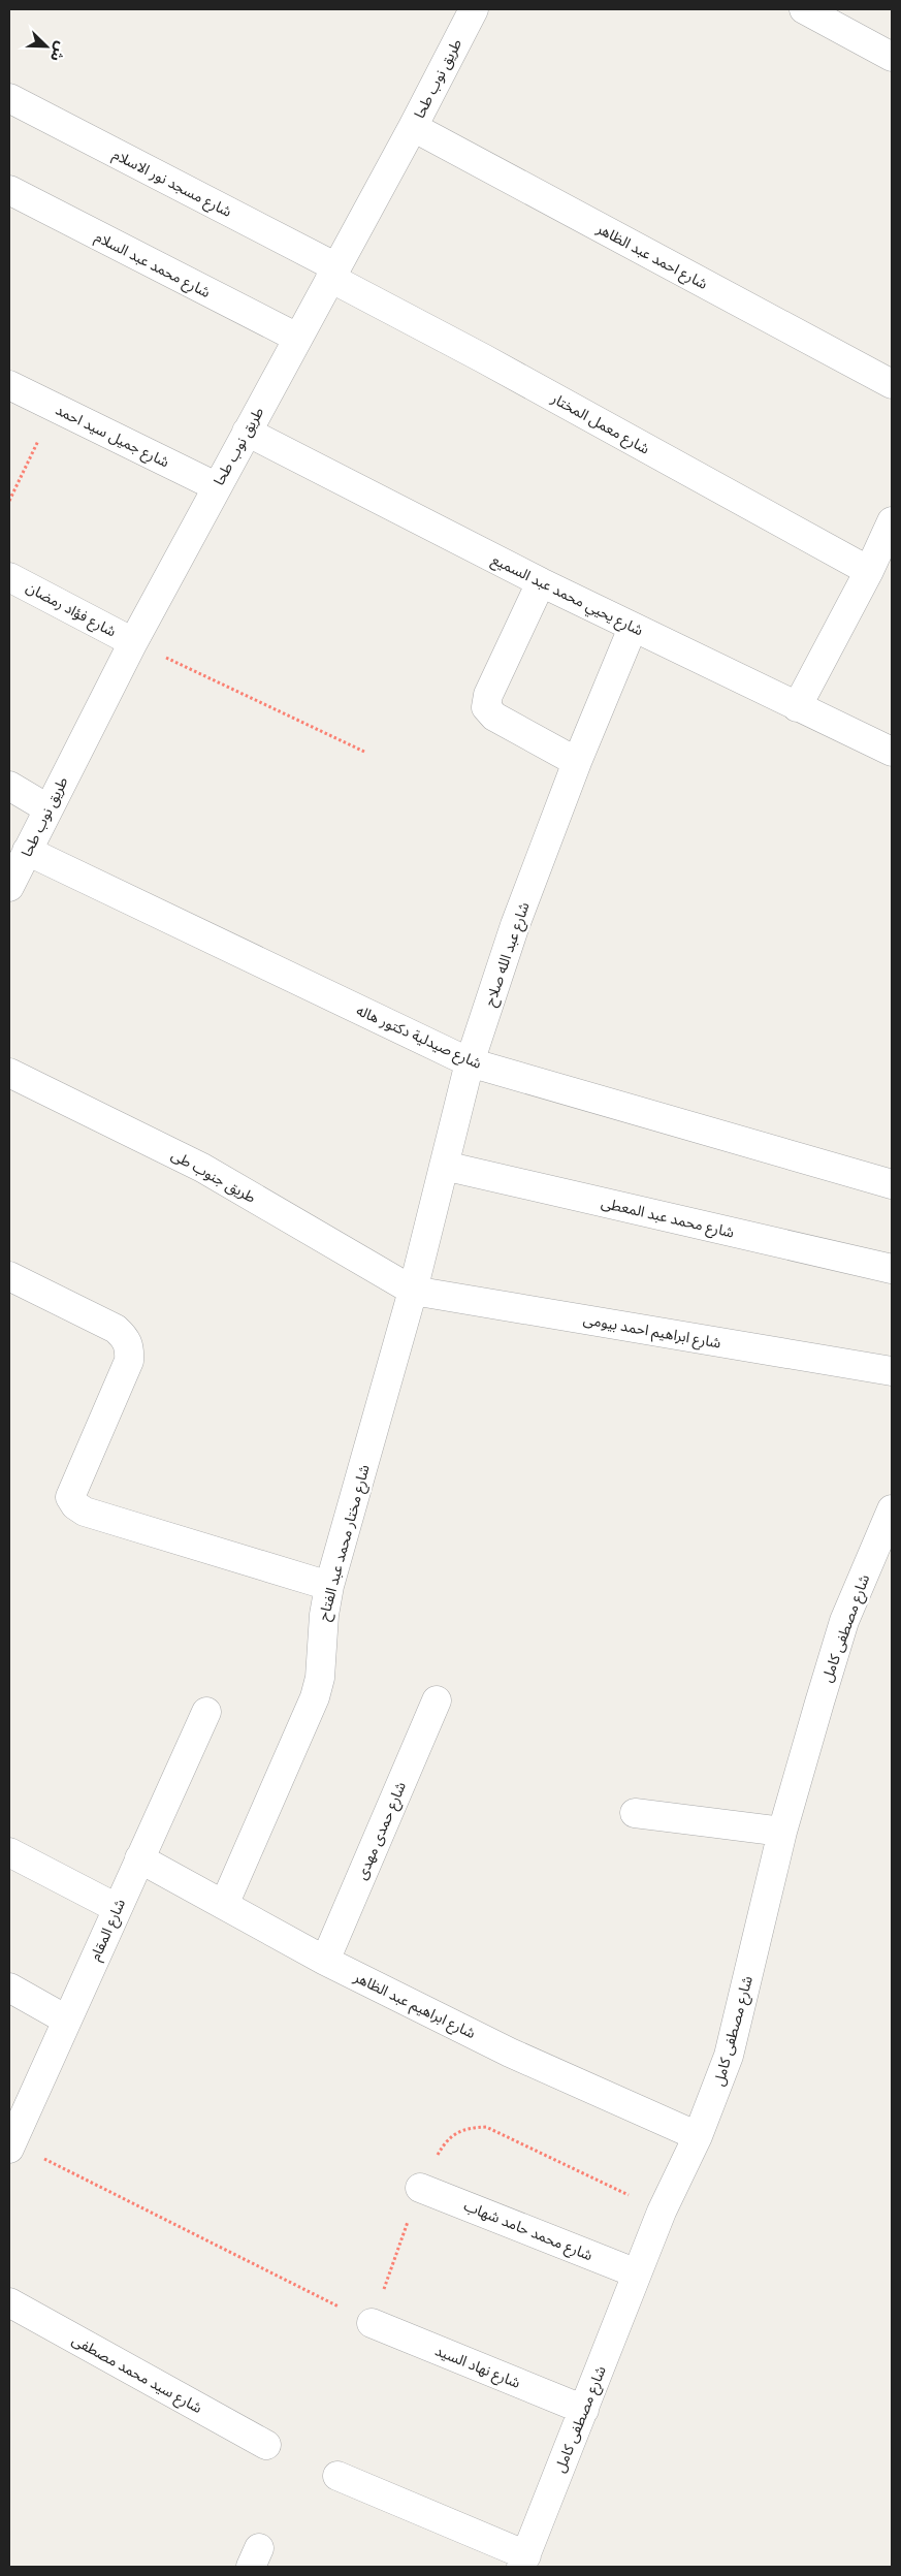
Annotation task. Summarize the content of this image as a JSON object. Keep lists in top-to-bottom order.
{
  "streets": {
    "street": [
      "طريق نوب طحا",
      "شارع مسجد نور الاسلام",
      "شارع احمد عبد الظاهر",
      "شارع محمد عبد السلام",
      "شارع معمل المختار",
      "شارع جميل سيد احمد",
      "شارع يحيي محمد عبد السميع",
      "شارع فؤاد رمضان",
      "شارع عبد الله صلاح",
      "شارع صيدلية دكتور هاله",
      "طريق جنوب طى",
      "شارع محمد عبد المعطى",
      "شارع ابراهيم احمد بيومى",
      "شارع مختار محمد عبد الفتاح",
      "شارع مصطفى كامل",
      "شارع حمدى مهدى",
      "شارع المقام",
      "شارع ابراهيم عبد الظاهر",
      "شارع محمد حامد شهاب",
      "شارع نهاد السيد",
      "شارع سيد محمد مصطفى"
    ]
  },
  "crossings": [
    ["طريق نوب طحا", "شارع مسجد نور الاسلام"],
    ["طريق نوب طحا", "شارع احمد عبد الظاهر"],
    ["طريق نوب طحا", "شارع محمد عبد السلام"],
    ["طريق نوب طحا", "شارع معمل المختار"],
    ["طريق نوب طحا", "شارع جميل سيد احمد"],
    ["طريق نوب طحا", "شارع يحيي محمد عبد السميع"],
    ["طريق نوب طحا", "شارع فؤاد رمضان"],
    ["طريق نوب طحا", "شارع صيدلية دكتور هاله"],
    ["شارع مسجد نور الاسلام", "شارع معمل المختار"],
    ["شارع يحيي محمد عبد السميع", "شارع عبد الله صلاح"],
    ["شارع عبد الله صلاح", "شارع صيدلية دكتور هاله"],
    ["شارع عبد الله صلاح", "طريق جنوب طى"],
    ["شارع عبد الله صلاح", "شارع محمد عبد المعطى"],
    ["شارع عبد الله صلاح", "شارع ابراهيم احمد بيومى"],
    ["شارع عبد الله صلاح", "شارع مختار محمد عبد الفتاح"],
    ["طريق جنوب طى", "شارع ابراهيم احمد بيومى"],
    ["طريق جنوب طى", "شارع مختار محمد عبد الفتاح"],
    ["شارع ابراهيم احمد بيومى", "شارع مختار محمد عبد الفتاح"],
    ["شارع مختار محمد عبد الفتاح", "شارع ابراهيم عبد الظاهر"],
    ["شارع مصطفى كامل", "شارع ابراهيم عبد الظاهر"],
    ["شارع مصطفى كامل", "شارع محمد حامد شهاب"],
    ["شارع مصطفى كامل", "شارع نهاد السيد"],
    ["شارع حمدى مهدى", "شارع ابراهيم عبد الظاهر"],
    ["شارع المقام", "شارع ابراهيم عبد الظاهر"]
  ],
  "north": "bottom right"
}
